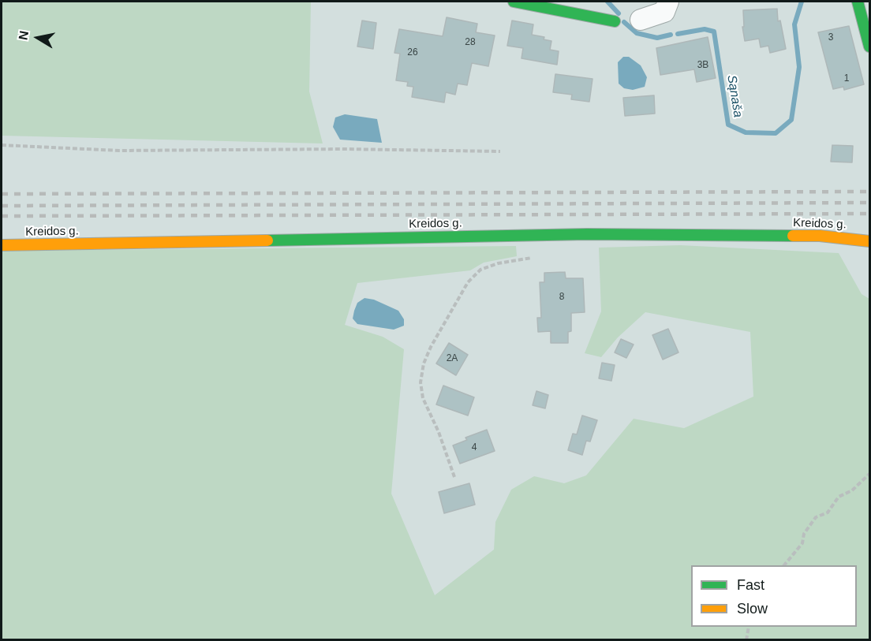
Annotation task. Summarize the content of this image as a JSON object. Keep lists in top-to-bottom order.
{
  "streets": {
    "street": ["Kreidos g."]
  },
  "water": ["Sąnaša"],
  "house_numbers": [
    "3",
    "28",
    "26",
    "3B",
    "1",
    "8",
    "2A",
    "4"
  ],
  "legend": ["Fast", "Slow"],
  "north": "left"
}
